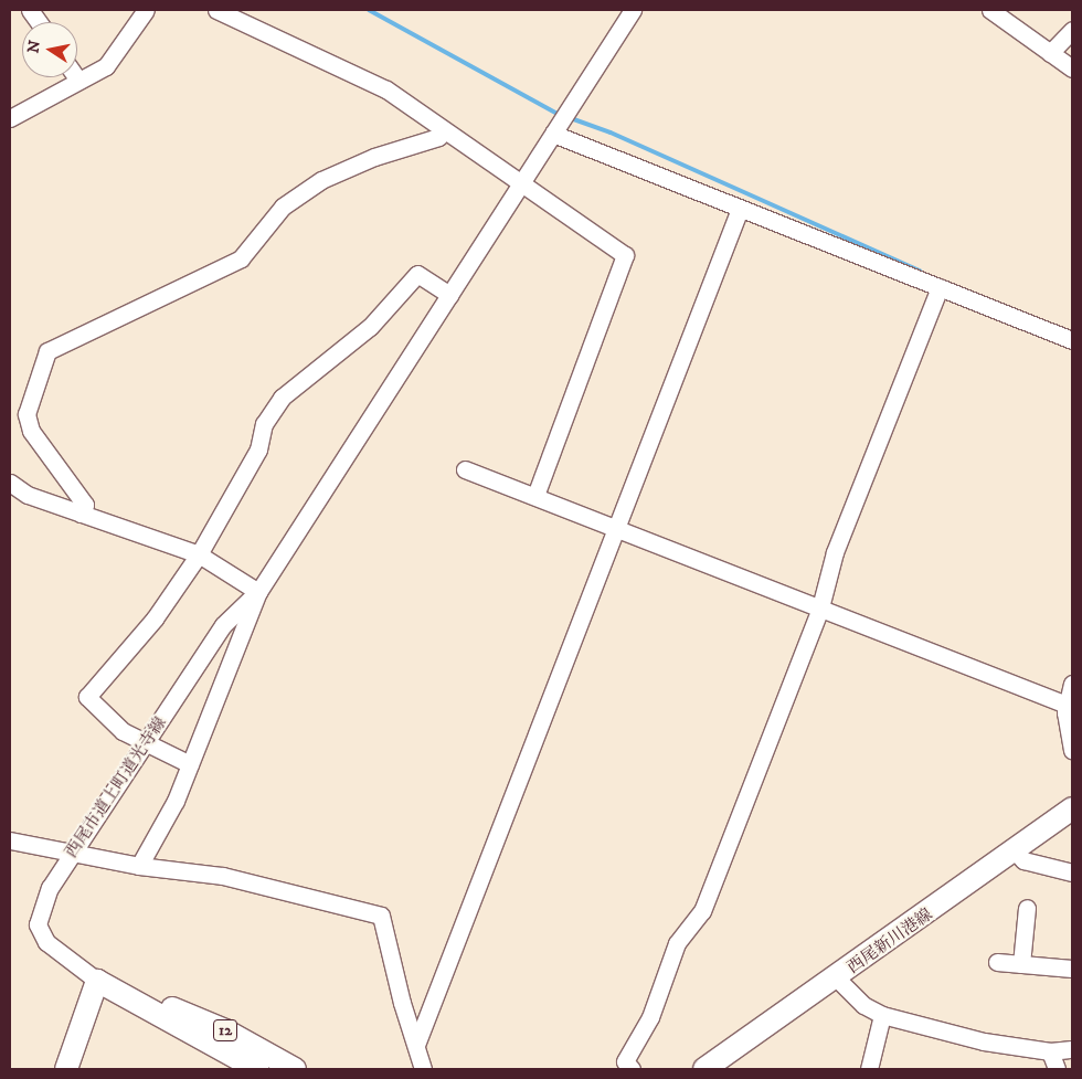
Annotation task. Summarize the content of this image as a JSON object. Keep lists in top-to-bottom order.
{
  "streets": {
    "main road": ["西尾新川港線", "12"],
    "street": ["西尾市道上町道光寺線"]
  },
  "crossings": [
    ["西尾市道上町道光寺線", "12"]
  ],
  "north": "left"
}
